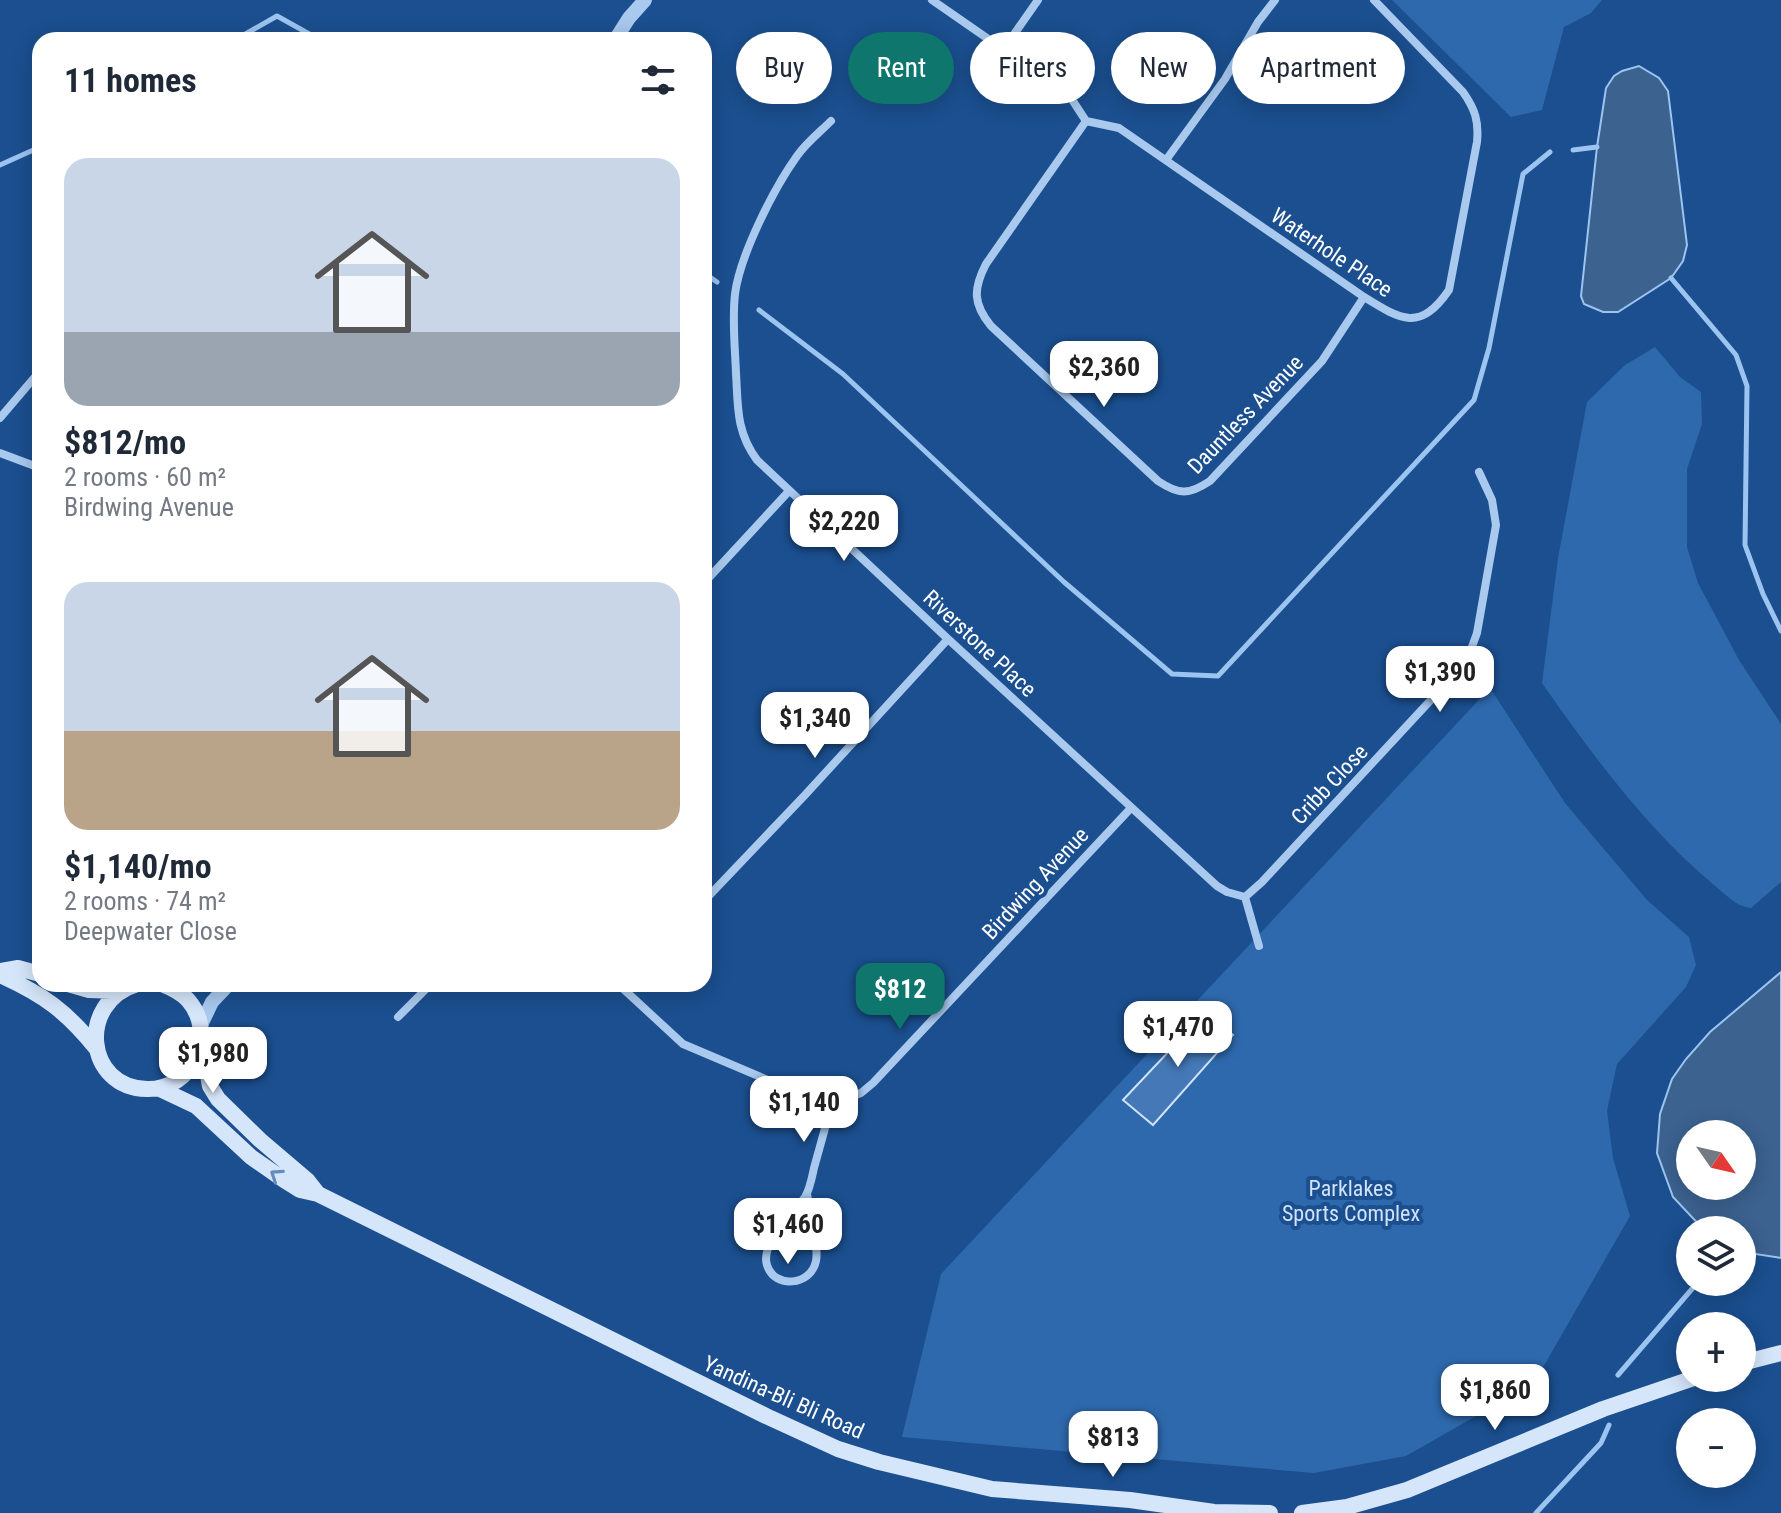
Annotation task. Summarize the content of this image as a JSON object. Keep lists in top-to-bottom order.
{
  "streets": {
    "main road": ["Yandina-Bli Bli Road"],
    "street": [
      "Waterhole Place",
      "Dauntless Avenue",
      "Riverstone Place",
      "Cribb Close",
      "Birdwing Avenue"
    ]
  },
  "crossings": [
    ["Waterhole Place", "Dauntless Avenue"],
    ["Riverstone Place", "Cribb Close"],
    ["Riverstone Place", "Birdwing Avenue"]
  ],
  "parks": ["Parklakes Sports Complex"],
  "north": "bottom right",
  "page": {
    "chip": [
      "Buy",
      "Rent",
      "Filters",
      "New",
      "Apartment"
    ],
    "heading": "11 homes",
    "list": [
      {
        "name": "$812/mo",
        "note": "2 rooms · 60 m² · Birdwing Avenue"
      },
      {
        "name": "$1,140/mo",
        "note": "2 rooms · 74 m² · Deepwater Close"
      }
    ],
    "price": [
      "$2,360",
      "$2,220",
      "$1,390",
      "$1,340",
      "$812",
      "$1,470",
      "$1,980",
      "$1,140",
      "$1,460",
      "$1,860",
      "$813"
    ],
    "map_buttons": ["+", "−"]
  }
}
